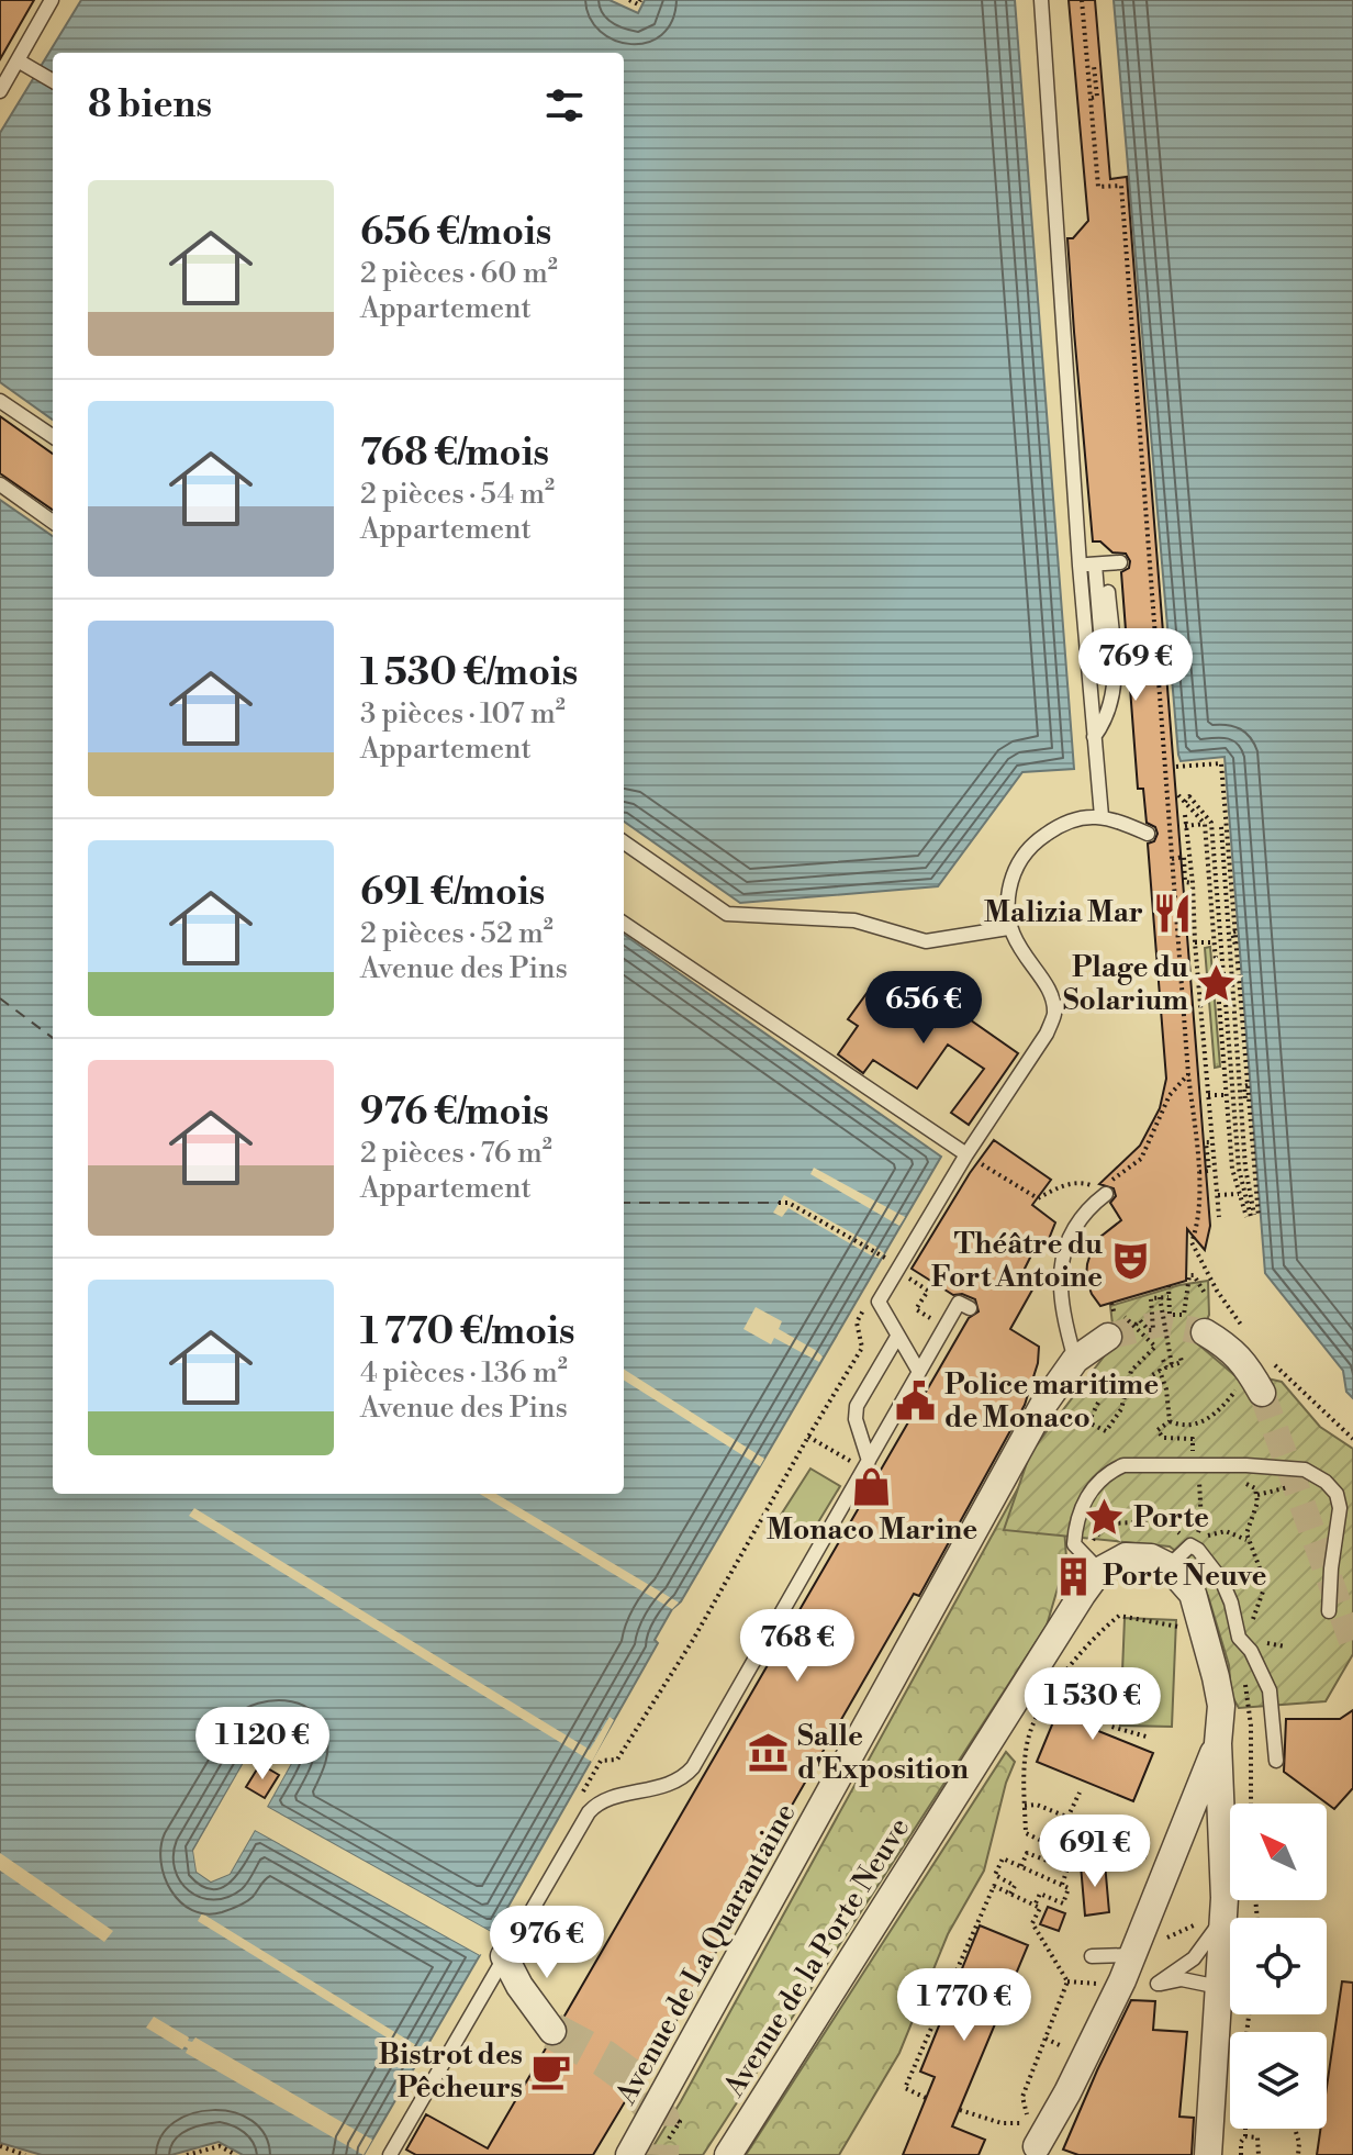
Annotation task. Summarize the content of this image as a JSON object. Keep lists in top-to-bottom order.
{
  "streets": {
    "street": ["Avenue de La Quarantaine", "Avenue de la Porte Neuve"]
  },
  "places": {
    "restaurant": ["Malizia Mar"],
    "place": ["Plage du Solarium", "Porte"],
    "theatre": ["Théâtre du Fort Antoine"],
    "public building": ["Police maritime de Monaco"],
    "shop": ["Monaco Marine"],
    "building": ["Porte Neuve"],
    "museum": ["Salle d'Exposition"],
    "cafe": ["Bistrot des Pêcheurs"]
  },
  "north": "top left",
  "page": {
    "heading": "8 biens",
    "list": [
      {
        "name": "656 €/mois",
        "note": "2 pièces · 60 m² · Appartement"
      },
      {
        "name": "768 €/mois",
        "note": "2 pièces · 54 m² · Appartement"
      },
      {
        "name": "1 530 €/mois",
        "note": "3 pièces · 107 m² · Appartement"
      },
      {
        "name": "691 €/mois",
        "note": "2 pièces · 52 m² · Avenue des Pins"
      },
      {
        "name": "976 €/mois",
        "note": "2 pièces · 76 m² · Appartement"
      },
      {
        "name": "1 770 €/mois",
        "note": "4 pièces · 136 m² · Avenue des Pins"
      }
    ],
    "price": [
      "769 €",
      "656 €",
      "768 €",
      "1 530 €",
      "1 120 €",
      "691 €",
      "976 €",
      "1 770 €"
    ]
  }
}
